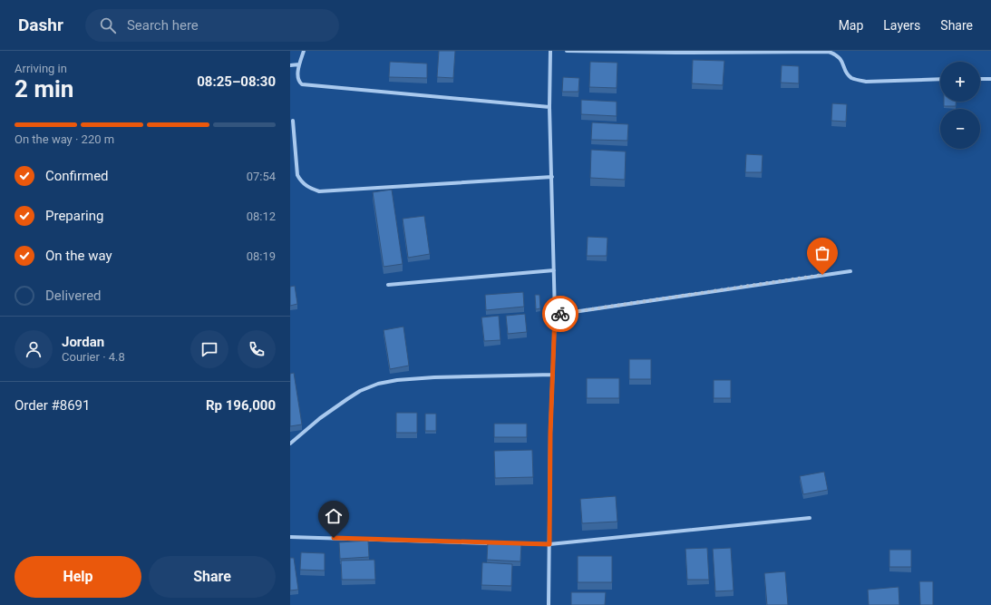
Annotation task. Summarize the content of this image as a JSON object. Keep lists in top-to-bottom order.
{
  "page": {
    "header": "Dashr",
    "search": "Search here",
    "nav": ["Map", "Layers", "Share"],
    "heading": ["2 min", "Arriving in", "08:25–08:30"],
    "panel": [
      "Jordan",
      "Courier · 4.8",
      "Order #8691",
      "Rp 196,000"
    ],
    "map_buttons": ["+", "−"],
    "bar": "On the way · 220 m",
    "list": [
      ["Confirmed", "07:54"],
      ["Preparing", "08:12"],
      ["On the way", "08:19"],
      "Delivered"
    ],
    "buttons": ["Help", "Share"]
  }
}
